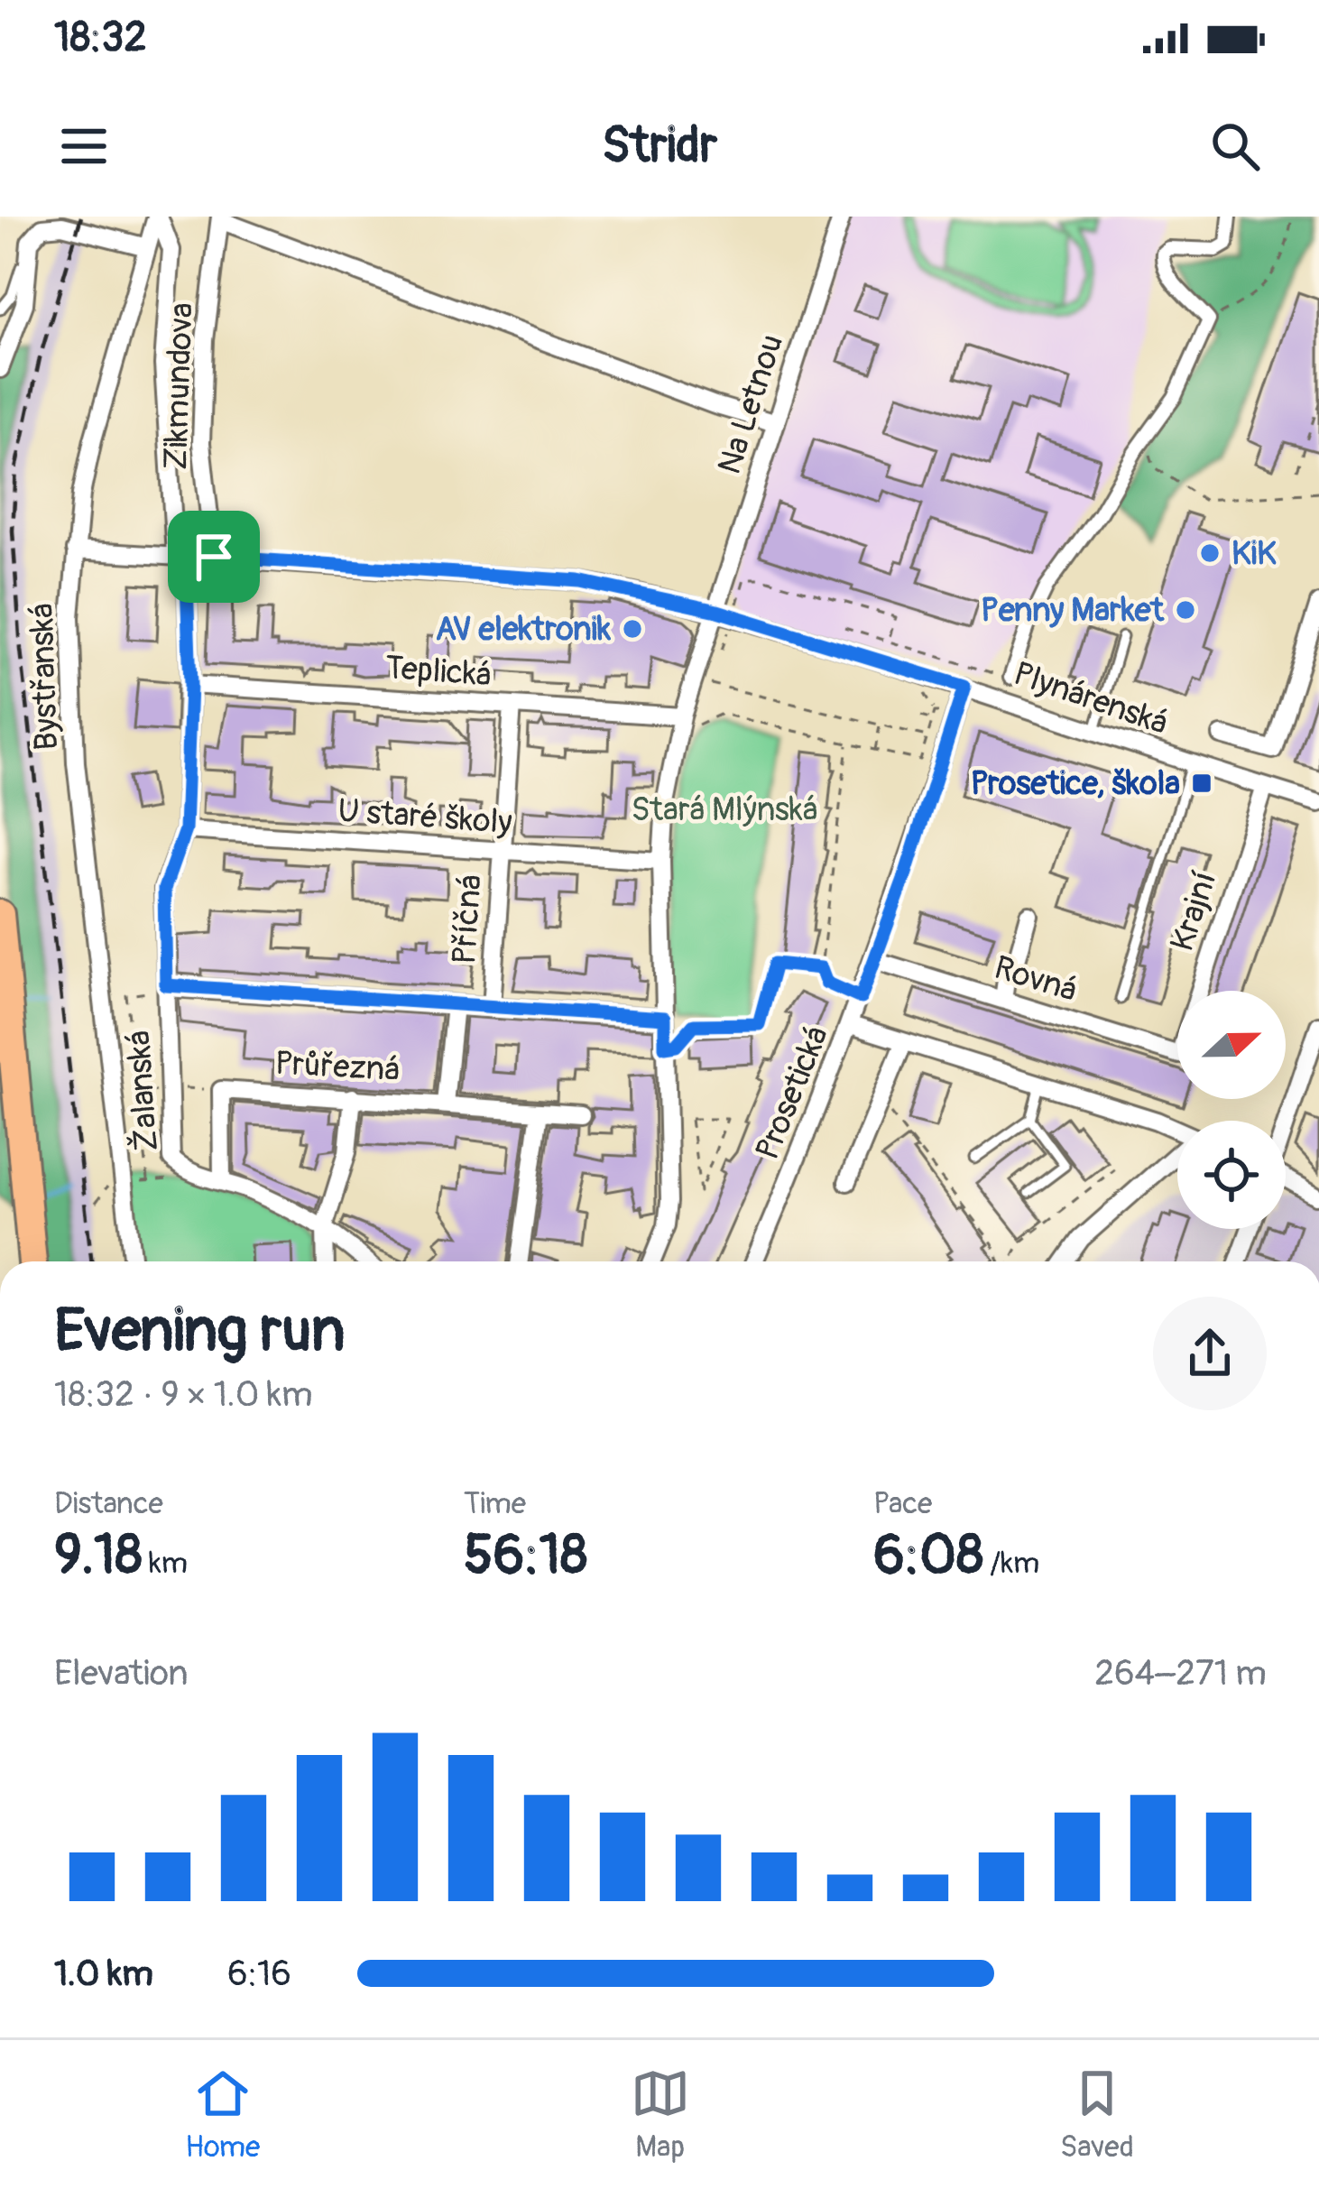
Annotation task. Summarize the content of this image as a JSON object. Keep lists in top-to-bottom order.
{
  "streets": {
    "street": [
      "Zikmundova",
      "Na Letnou",
      "Teplická",
      "Bystřanská",
      "Plynárenská",
      "U staré školy",
      "Krajní",
      "Příčná",
      "Rovná",
      "Průřezná",
      "Žalanská",
      "Prosetická"
    ]
  },
  "crossings": [
    ["Zikmundova", "Plynárenská"],
    ["Na Letnou", "Plynárenská"],
    ["Teplická", "Příčná"],
    ["Teplická", "Žalanská"],
    ["Bystřanská", "Plynárenská"],
    ["Bystřanská", "Žalanská"],
    ["Plynárenská", "Krajní"],
    ["Plynárenská", "Žalanská"],
    ["Plynárenská", "Prosetická"],
    ["U staré školy", "Příčná"],
    ["U staré školy", "Žalanská"],
    ["Rovná", "Prosetická"],
    ["Průřezná", "Žalanská"]
  ],
  "parks": ["Stará Mlýnská"],
  "places": {
    "other": ["KiK", "Penny Market", "AV elektronik"],
    "transit": ["Prosetice, škola"]
  },
  "north": "right",
  "page": {
    "status": "18:32",
    "header": "Stridr",
    "heading": ["Evening run", "18:32 · 9 × 1.0 km"],
    "stats": [
      ["Distance", "9.18 km"],
      ["Time", "56:18"],
      ["Pace", "6:08 /km"]
    ],
    "chart": ["Elevation", "264–271 m"],
    "list": [
      {
        "name": "1.0 km",
        "note": "6:16"
      }
    ],
    "tabs": ["Home", "Map", "Saved"]
  }
}
